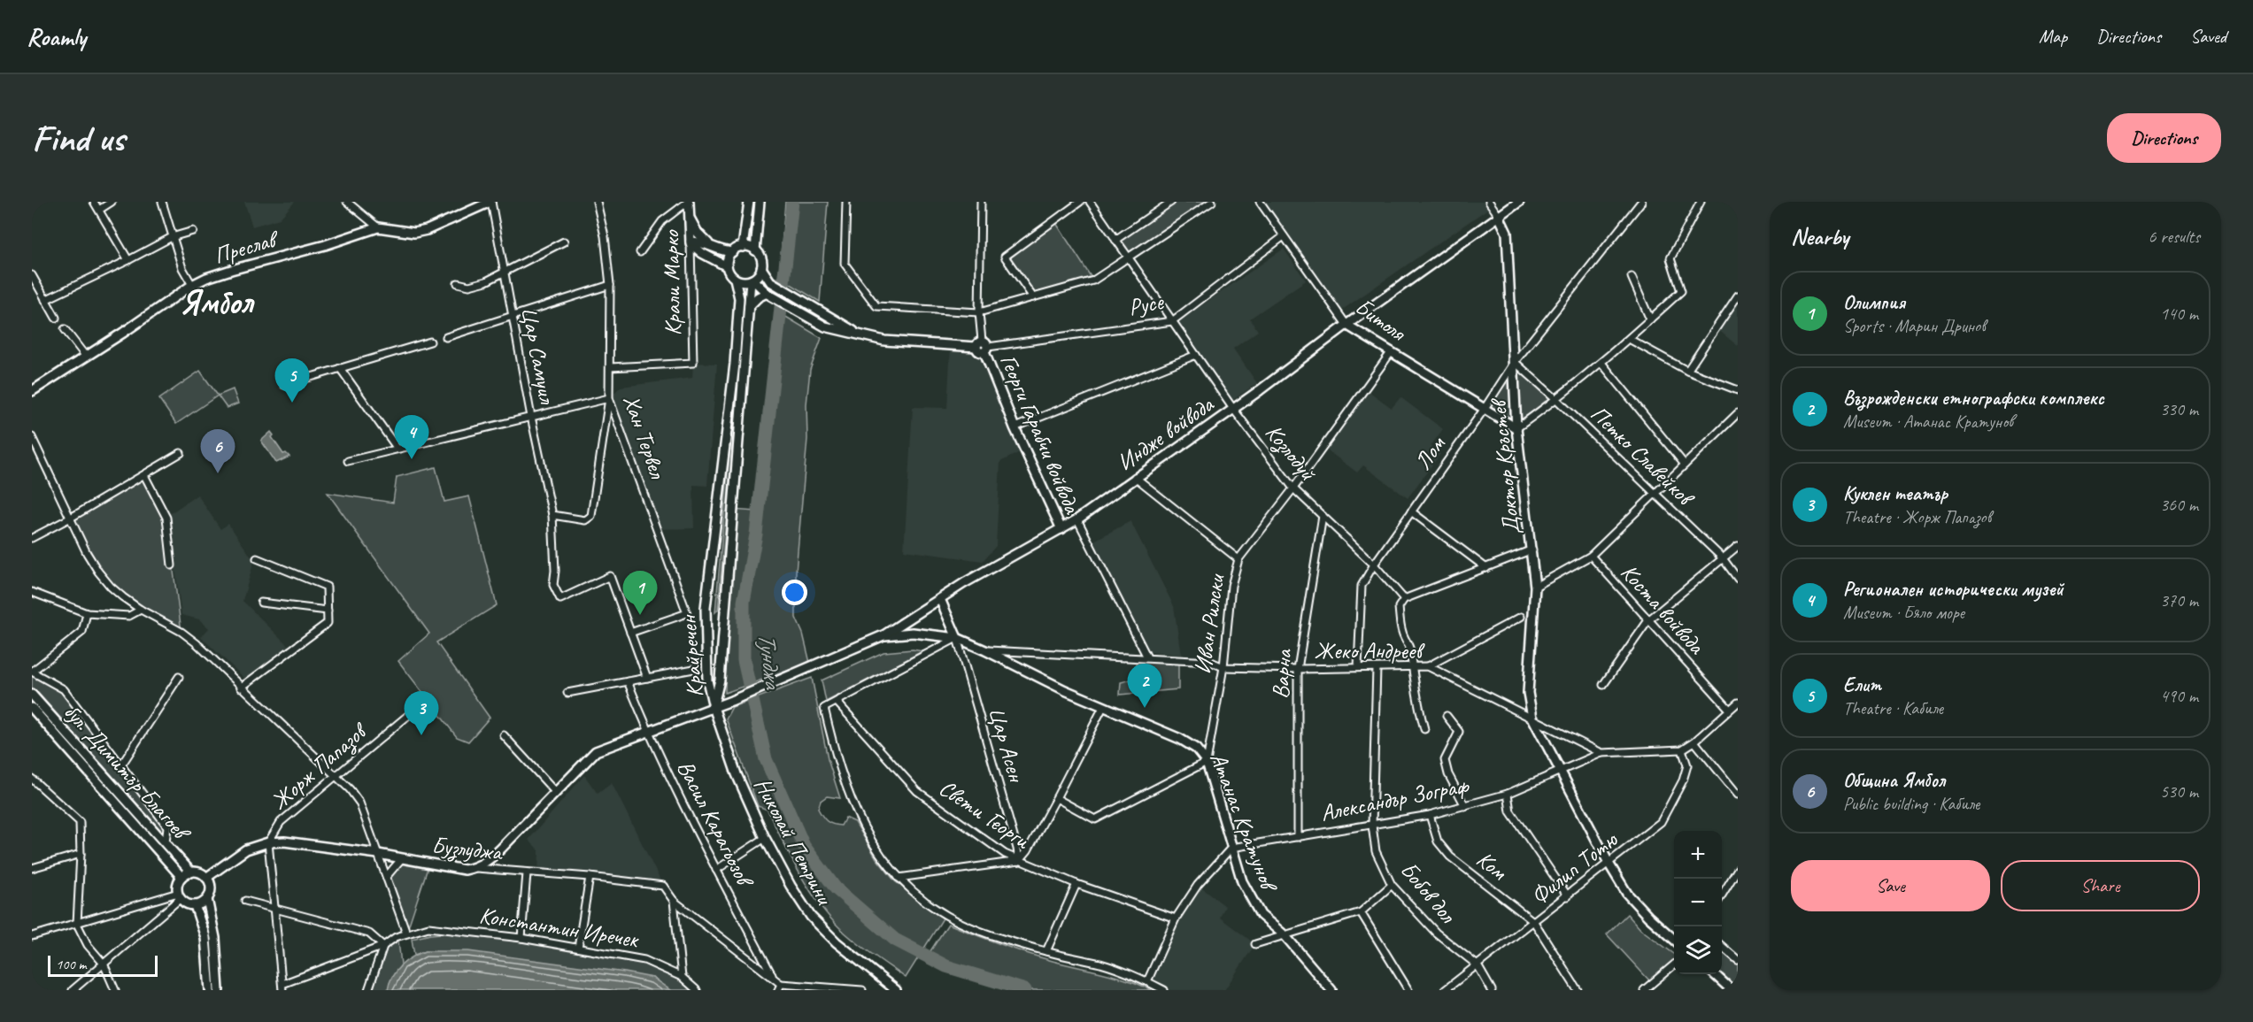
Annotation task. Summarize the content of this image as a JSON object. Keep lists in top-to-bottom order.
{
  "streets": {
    "street": [
      "Преслав",
      "Крали Марко",
      "Русе",
      "Битоля",
      "Цар Самуил",
      "Георги Гарабчи войвода",
      "Индже войвода",
      "Хан Тервел",
      "Козлодуй",
      "Лом",
      "Петко Славейков",
      "Доктор Кръстев",
      "Коста войвода",
      "Иван Рилски",
      "Жеко Андреев",
      "Крайречен",
      "Варна",
      "Цар Асен",
      "Жорж Папазов",
      "бул. Димитър Благоев",
      "Александър Зограф",
      "Свети Георги",
      "Атанас Кратунов",
      "Васил Карагьозов",
      "Николай Петрини",
      "Бузлуджа",
      "Ком",
      "Филип Тотю",
      "Бобов дол",
      "Константин Иречек"
    ]
  },
  "crossings": [
    ["Преслав", "Цар Самуил"],
    ["Крали Марко", "Хан Тервел"],
    ["Русе", "Битоля"],
    ["Русе", "Георги Гарабчи войвода"],
    ["Русе", "Козлодуй"],
    ["Битоля", "Индже войвода"],
    ["Битоля", "Лом"],
    ["Битоля", "Доктор Кръстев"],
    ["Битоля", "Иван Рилски"],
    ["Цар Самуил", "Хан Тервел"],
    ["Георги Гарабчи войвода", "Индже войвода"],
    ["Индже войвода", "Козлодуй"],
    ["Индже войвода", "Доктор Кръстев"],
    ["Индже войвода", "Крайречен"],
    ["Индже войвода", "Атанас Кратунов"],
    ["Индже войвода", "Васил Карагьозов"],
    ["Индже войвода", "Николай Петрини"],
    ["Индже войвода", "Бузлуджа"],
    ["Козлодуй", "Лом"],
    ["Козлодуй", "Иван Рилски"],
    ["Козлодуй", "Варна"],
    ["Лом", "Петко Славейков"],
    ["Лом", "Доктор Кръстев"],
    ["Лом", "Жеко Андреев"],
    ["Петко Славейков", "Доктор Кръстев"],
    ["Доктор Кръстев", "Жеко Андреев"],
    ["Иван Рилски", "Жеко Андреев"],
    ["Иван Рилски", "Атанас Кратунов"],
    ["Жеко Андреев", "Варна"],
    ["Жеко Андреев", "Александър Зограф"],
    ["Жеко Андреев", "Атанас Кратунов"],
    ["Жеко Андреев", "Бобов дол"],
    ["Крайречен", "Николай Петрини"],
    ["Варна", "Александър Зограф"],
    ["Цар Асен", "Свети Георги"],
    ["Цар Асен", "Атанас Кратунов"],
    ["Жорж Папазов", "бул. Димитър Благоев"],
    ["Жорж Папазов", "Бузлуджа"],
    ["Александър Зограф", "Атанас Кратунов"],
    ["Александър Зограф", "Ком"],
    ["Александър Зограф", "Бобов дол"],
    ["Ком", "Филип Тотю"],
    ["Филип Тотю", "Бобов дол"]
  ],
  "districts": ["Ямбол"],
  "water": ["Тунджа"],
  "scale_bar": "100 m",
  "page": {
    "header": "Roamly",
    "nav": ["Map", "Directions", "Saved"],
    "buttons": [
      "Directions",
      ["Save", "Share"]
    ],
    "title": "Find us",
    "heading": ["Nearby", "6 results"],
    "list": [
      {
        "mark": "1",
        "name": "Олимпия",
        "note": "Sports · Марин Дринов",
        "value": "140 m"
      },
      {
        "mark": "2",
        "name": "Възрожденски етнографски комплекс",
        "note": "Museum · Атанас Кратунов",
        "value": "330 m"
      },
      {
        "mark": "3",
        "name": "Куклен театър",
        "note": "Theatre · Жорж Папазов",
        "value": "360 m"
      },
      {
        "mark": "4",
        "name": "Регионален исторически музей",
        "note": "Museum · Бяло море",
        "value": "370 m"
      },
      {
        "mark": "5",
        "name": "Елит",
        "note": "Theatre · Кабиле",
        "value": "490 m"
      },
      {
        "mark": "6",
        "name": "Община Ямбол",
        "note": "Public building · Кабиле",
        "value": "530 m"
      }
    ],
    "pins": [
      "5",
      "4",
      "6",
      "1",
      "2",
      "3"
    ],
    "map_buttons": ["+", "−"],
    "scale": "100 m"
  }
}
